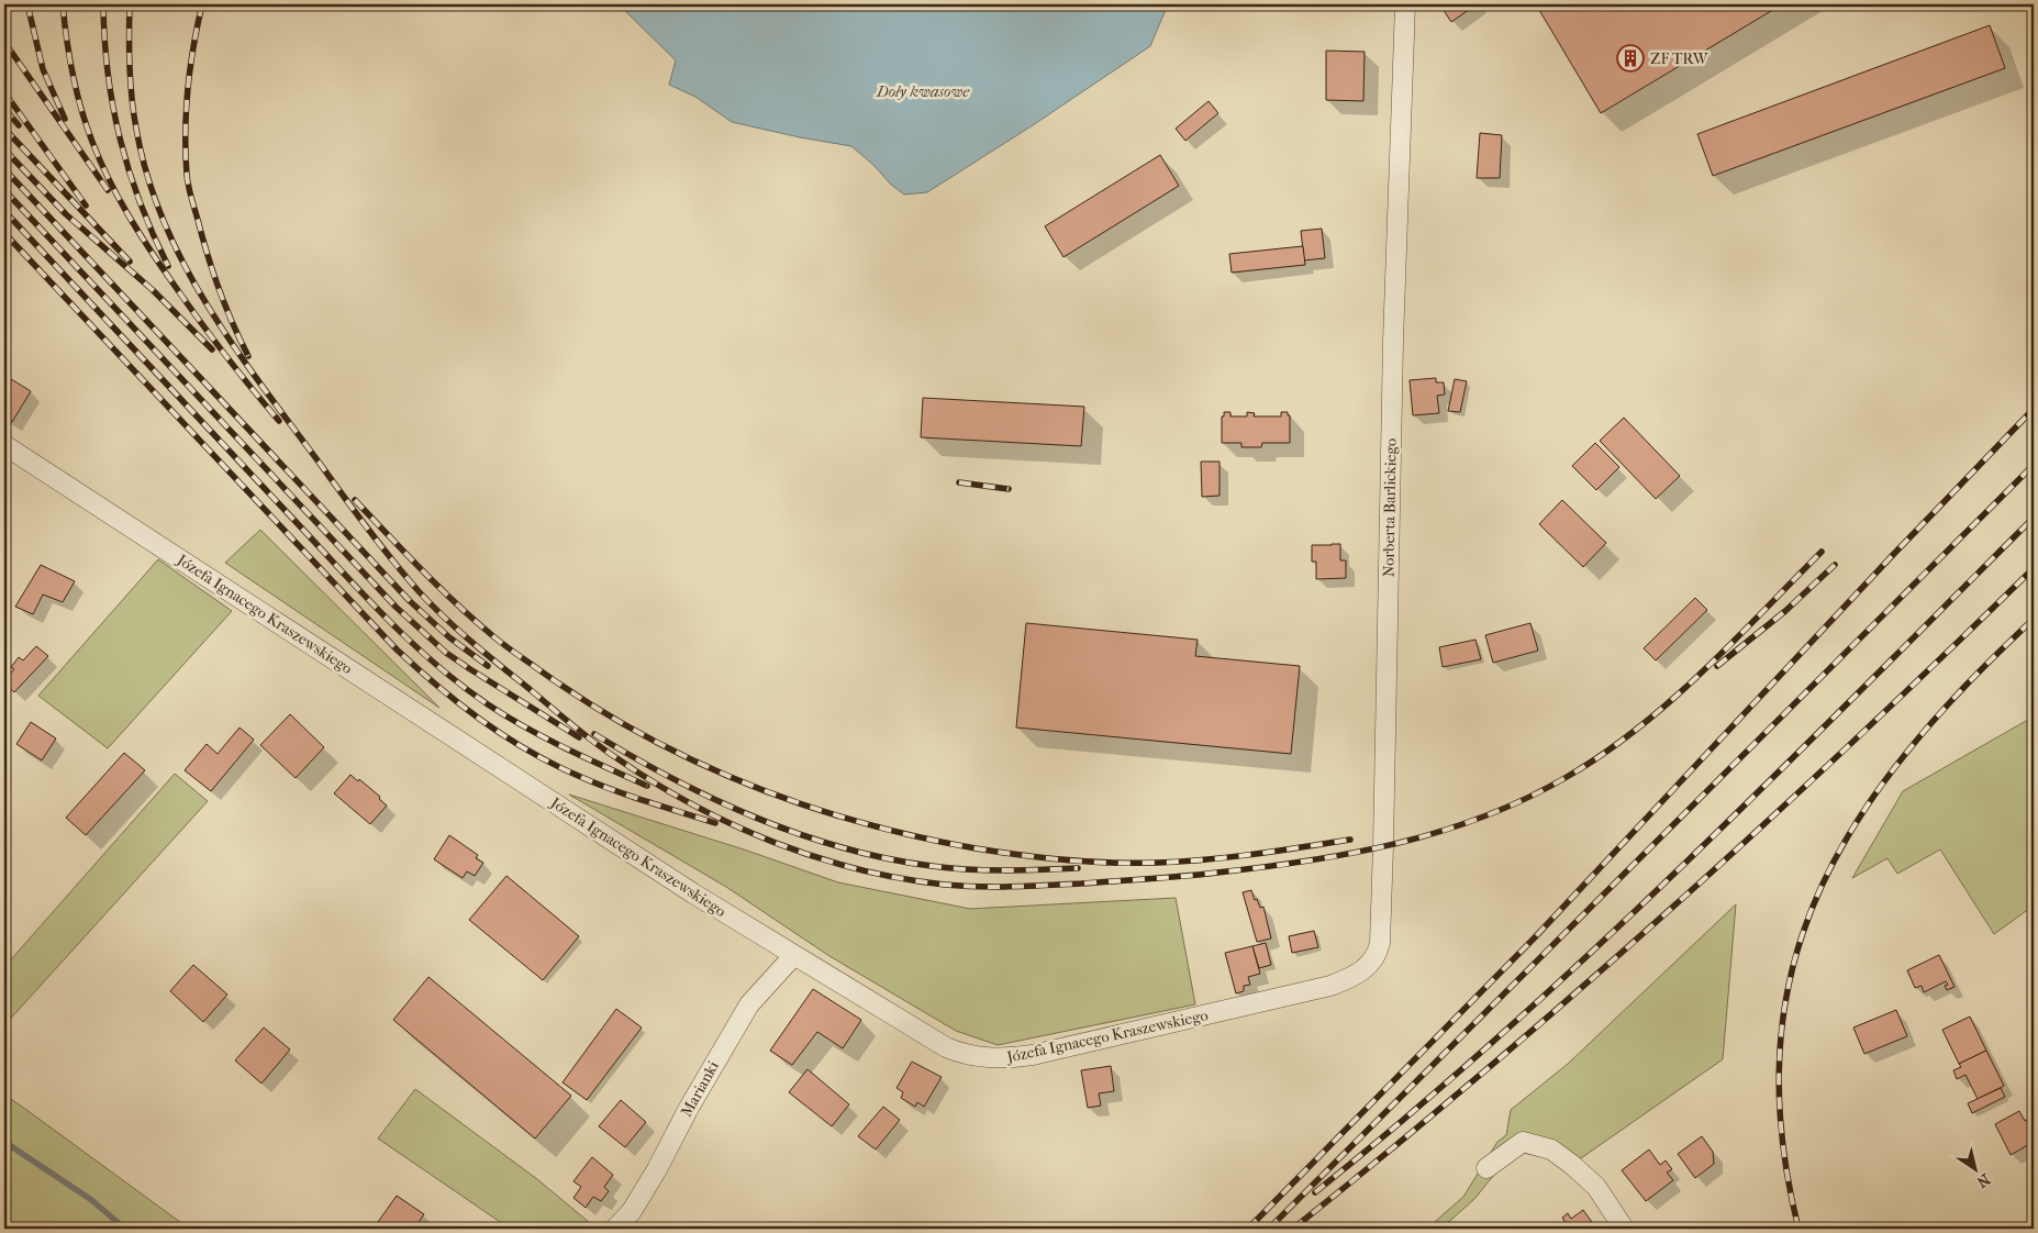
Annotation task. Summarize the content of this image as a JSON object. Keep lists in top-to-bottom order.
{
  "streets": {
    "street": ["Norberta Barlickiego", "Józefa Ignacego Kraszewskiego", "Marianki"]
  },
  "crossings": [
    ["Norberta Barlickiego", "Józefa Ignacego Kraszewskiego"],
    ["Józefa Ignacego Kraszewskiego", "Marianki"]
  ],
  "water": ["Doły kwasowe"],
  "places": {
    "building": ["ZF TRW"]
  },
  "north": "bottom right"
}
